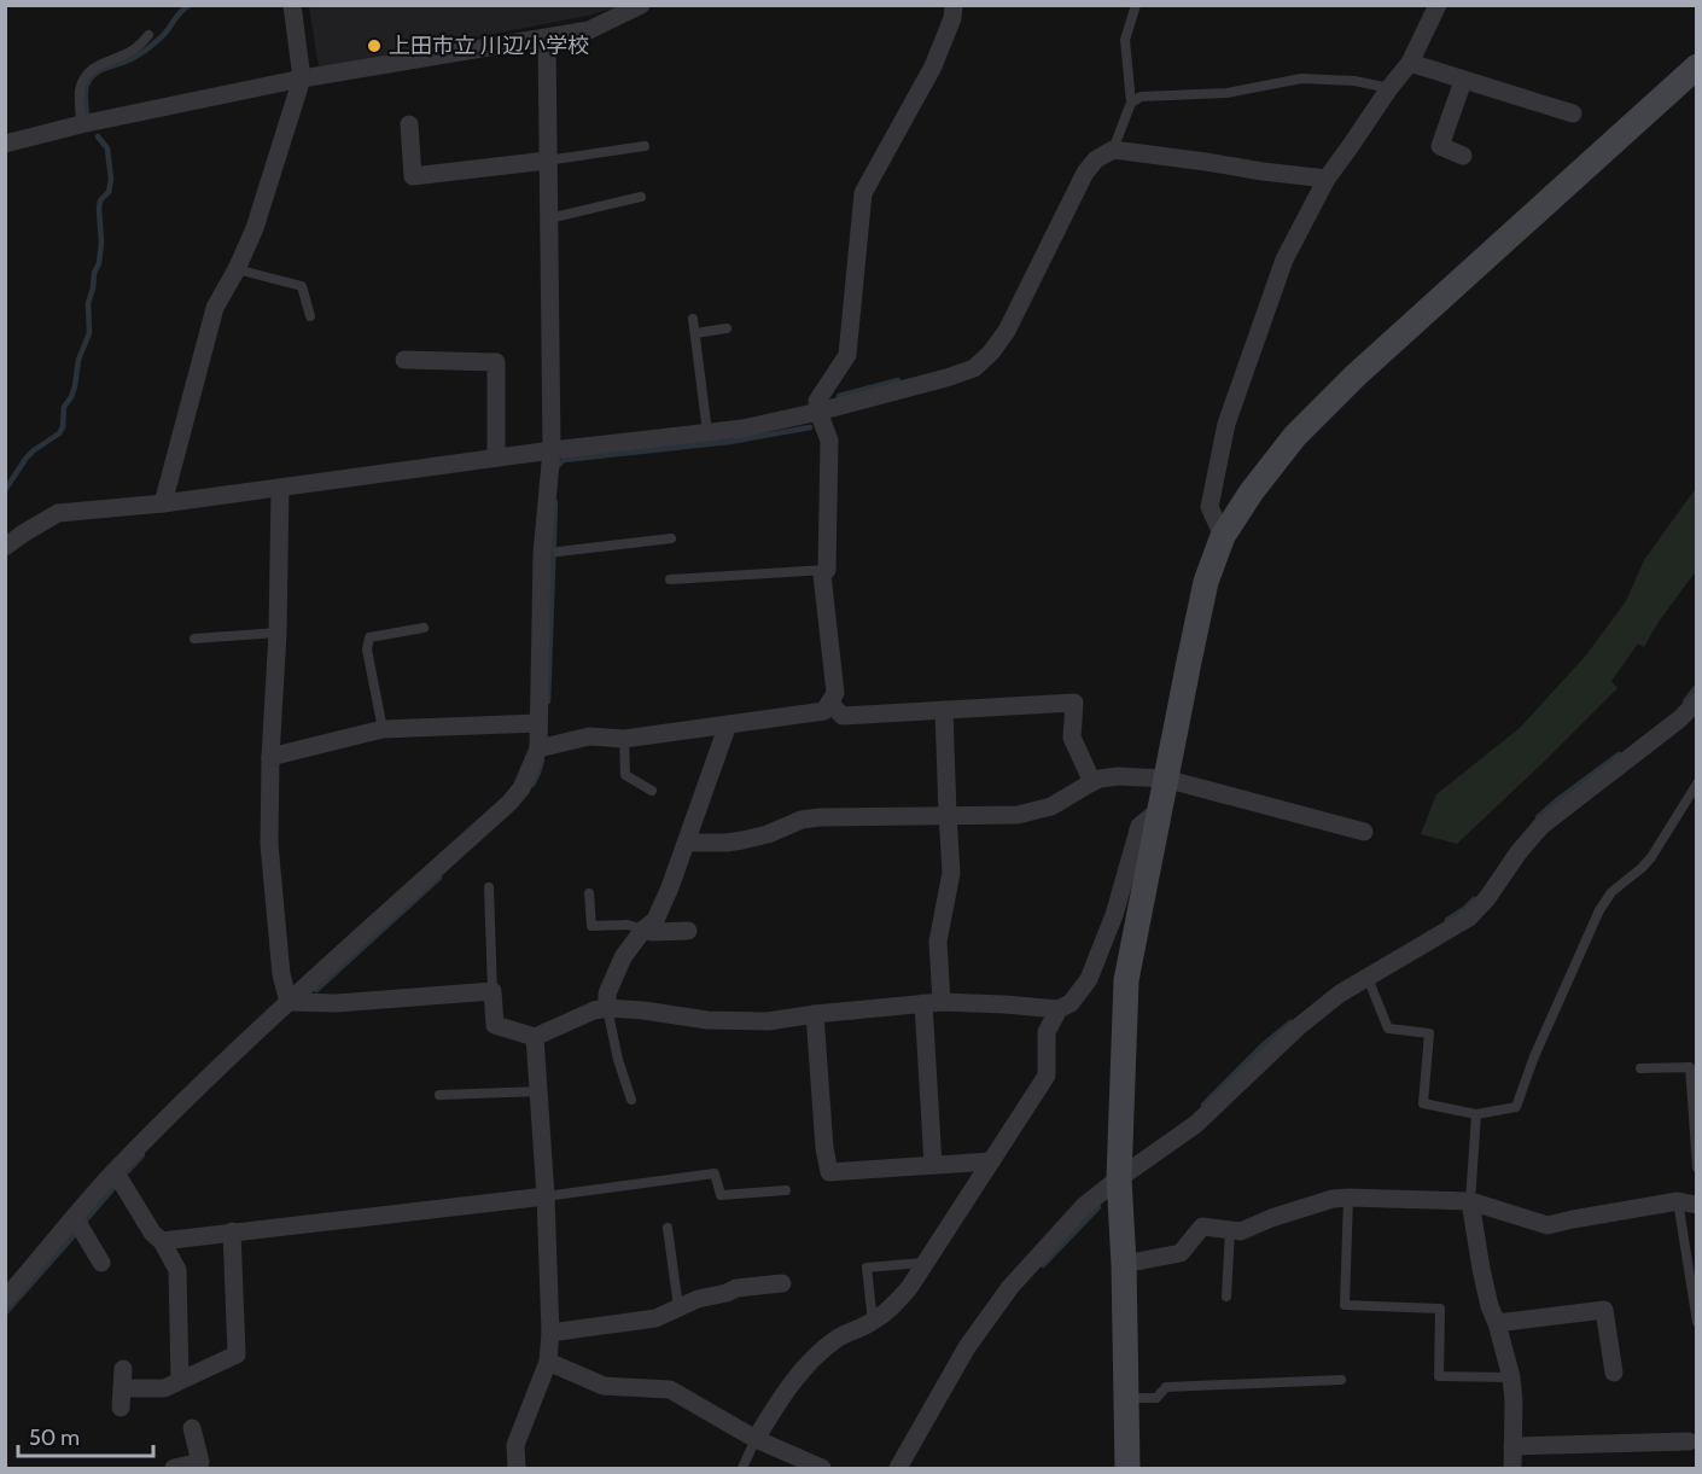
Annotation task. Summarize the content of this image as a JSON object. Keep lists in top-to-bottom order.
{
  "places": ["上田市立 川辺小学校"],
  "scale_bar": "50 m"
}
